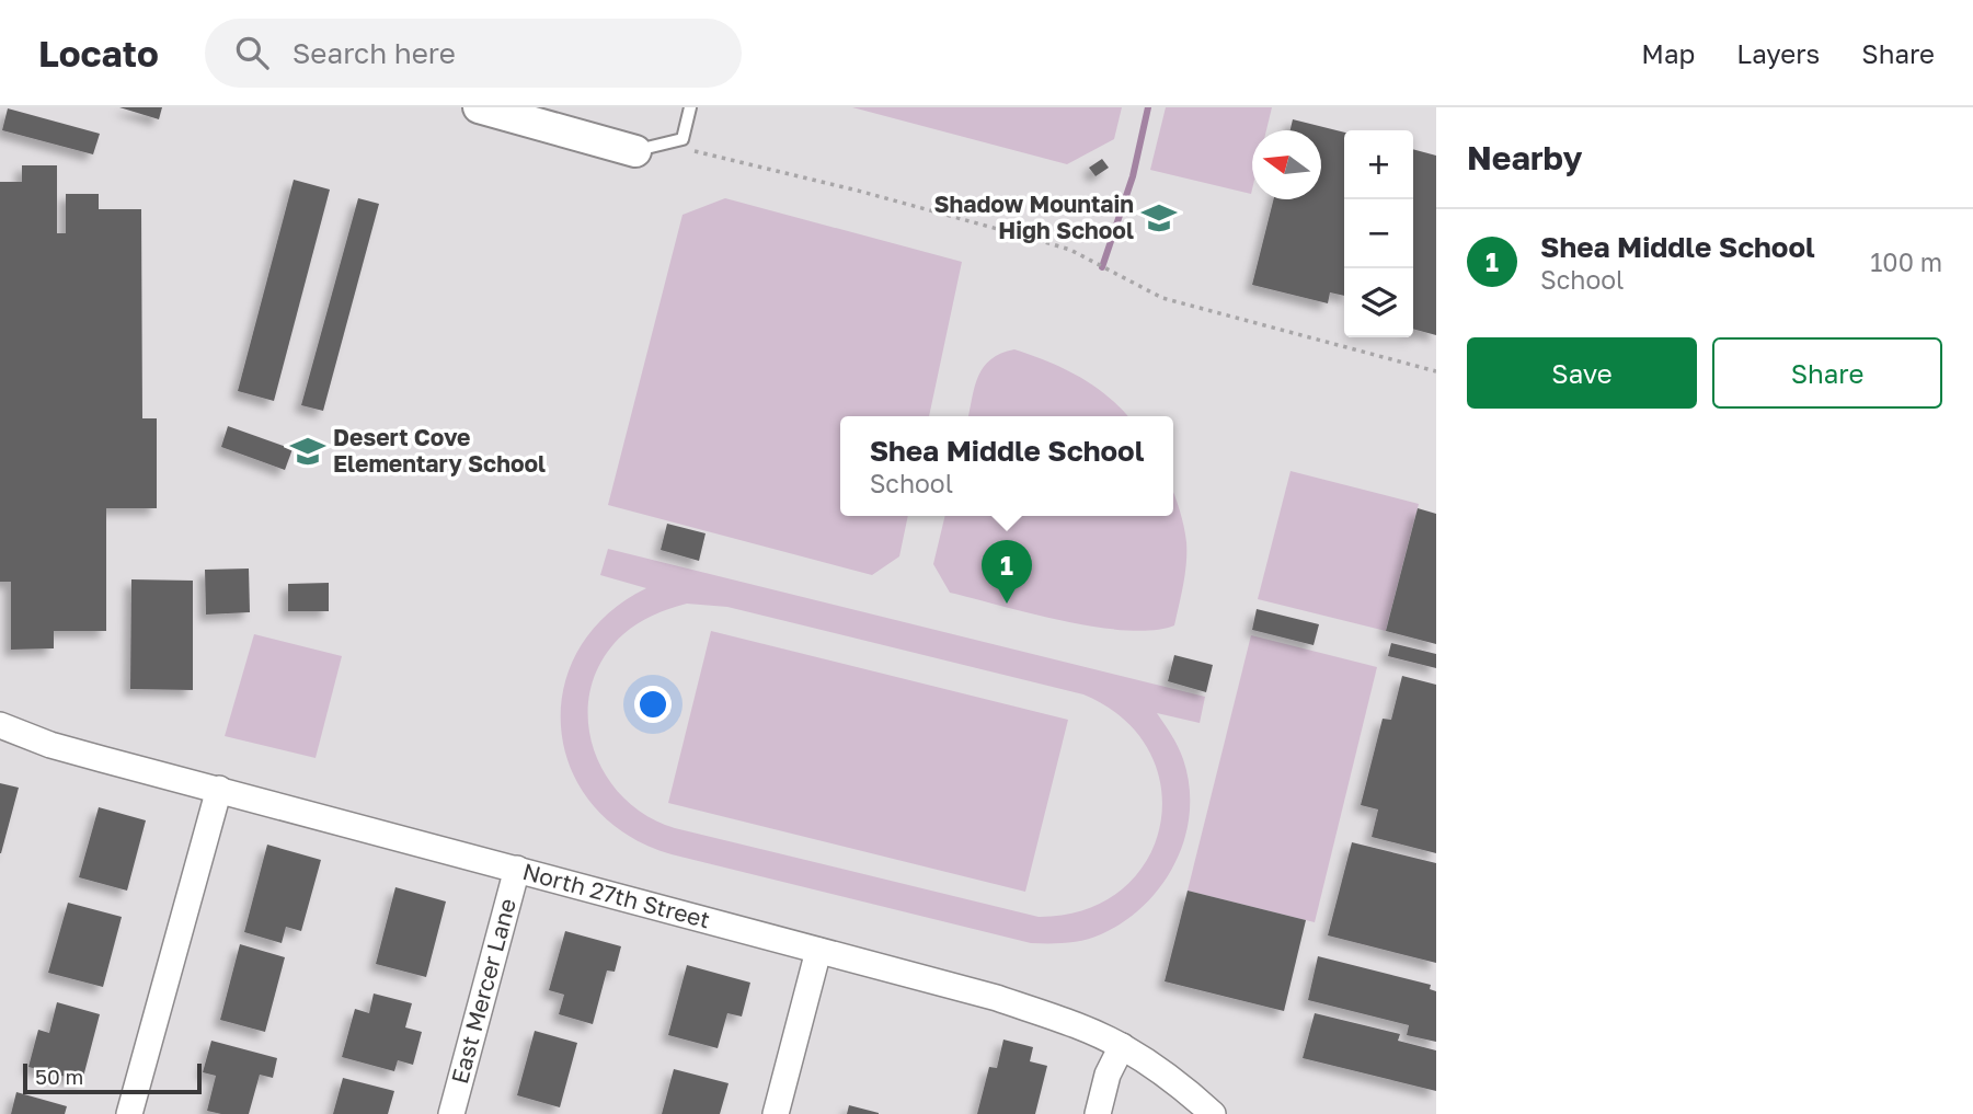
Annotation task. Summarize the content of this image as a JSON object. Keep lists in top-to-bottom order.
{
  "streets": {
    "street": ["North 27th Street", "East Mercer Lane"]
  },
  "crossings": [
    ["North 27th Street", "East Mercer Lane"]
  ],
  "places": {
    "school or university": ["Shadow Mountain High School", "Desert Cove Elementary School"]
  },
  "scale_bar": "50 m",
  "north": "left",
  "page": {
    "header": "Locato",
    "search": "Search here",
    "nav": ["Map", "Layers", "Share"],
    "heading": "Nearby",
    "map_buttons": ["+", "−"],
    "list": [
      {
        "mark": "1",
        "name": "Shea Middle School",
        "note": "School",
        "value": "100 m"
      }
    ],
    "buttons": ["Save", "Share"],
    "popup": ["Shea Middle School", "School"],
    "pins": "1",
    "scale": "50 m"
  }
}
